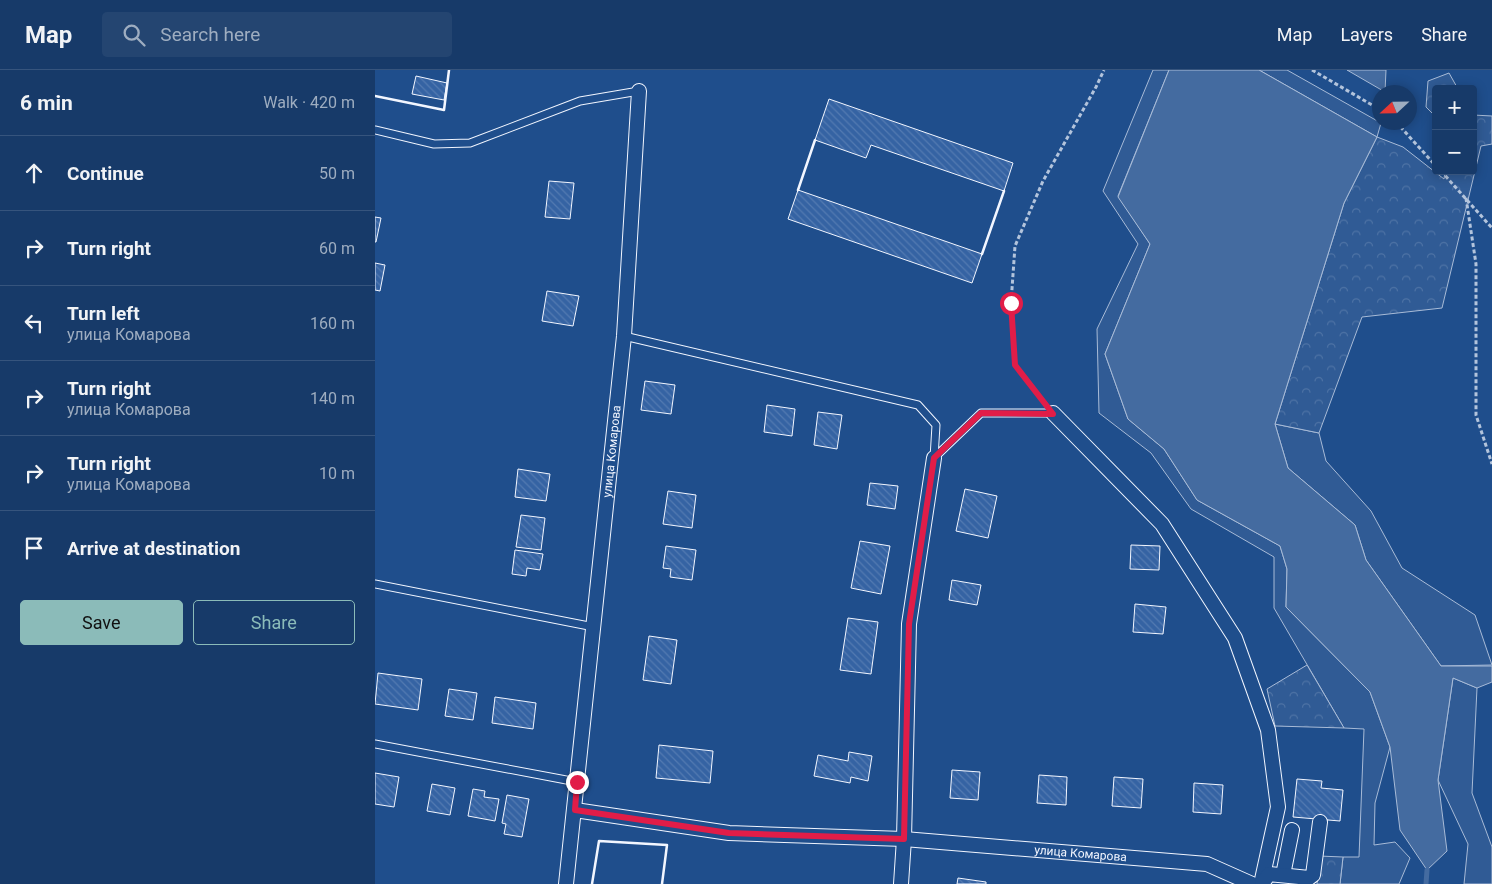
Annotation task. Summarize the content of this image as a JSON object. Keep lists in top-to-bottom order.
{
  "streets": {
    "street": ["улица Комарова"]
  },
  "north": "left",
  "page": {
    "header": "Map",
    "search": "Search here",
    "nav": ["Map", "Layers", "Share"],
    "heading": ["6 min", "Walk · 420 m"],
    "map_buttons": ["+", "−"],
    "list": [
      ["Continue", "50 m"],
      ["Turn right", "60 m"],
      ["Turn left", "улица Комарова", "160 m"],
      ["Turn right", "улица Комарова", "140 m"],
      ["Turn right", "улица Комарова", "10 m"],
      "Arrive at destination"
    ],
    "buttons": ["Save", "Share"]
  }
}
